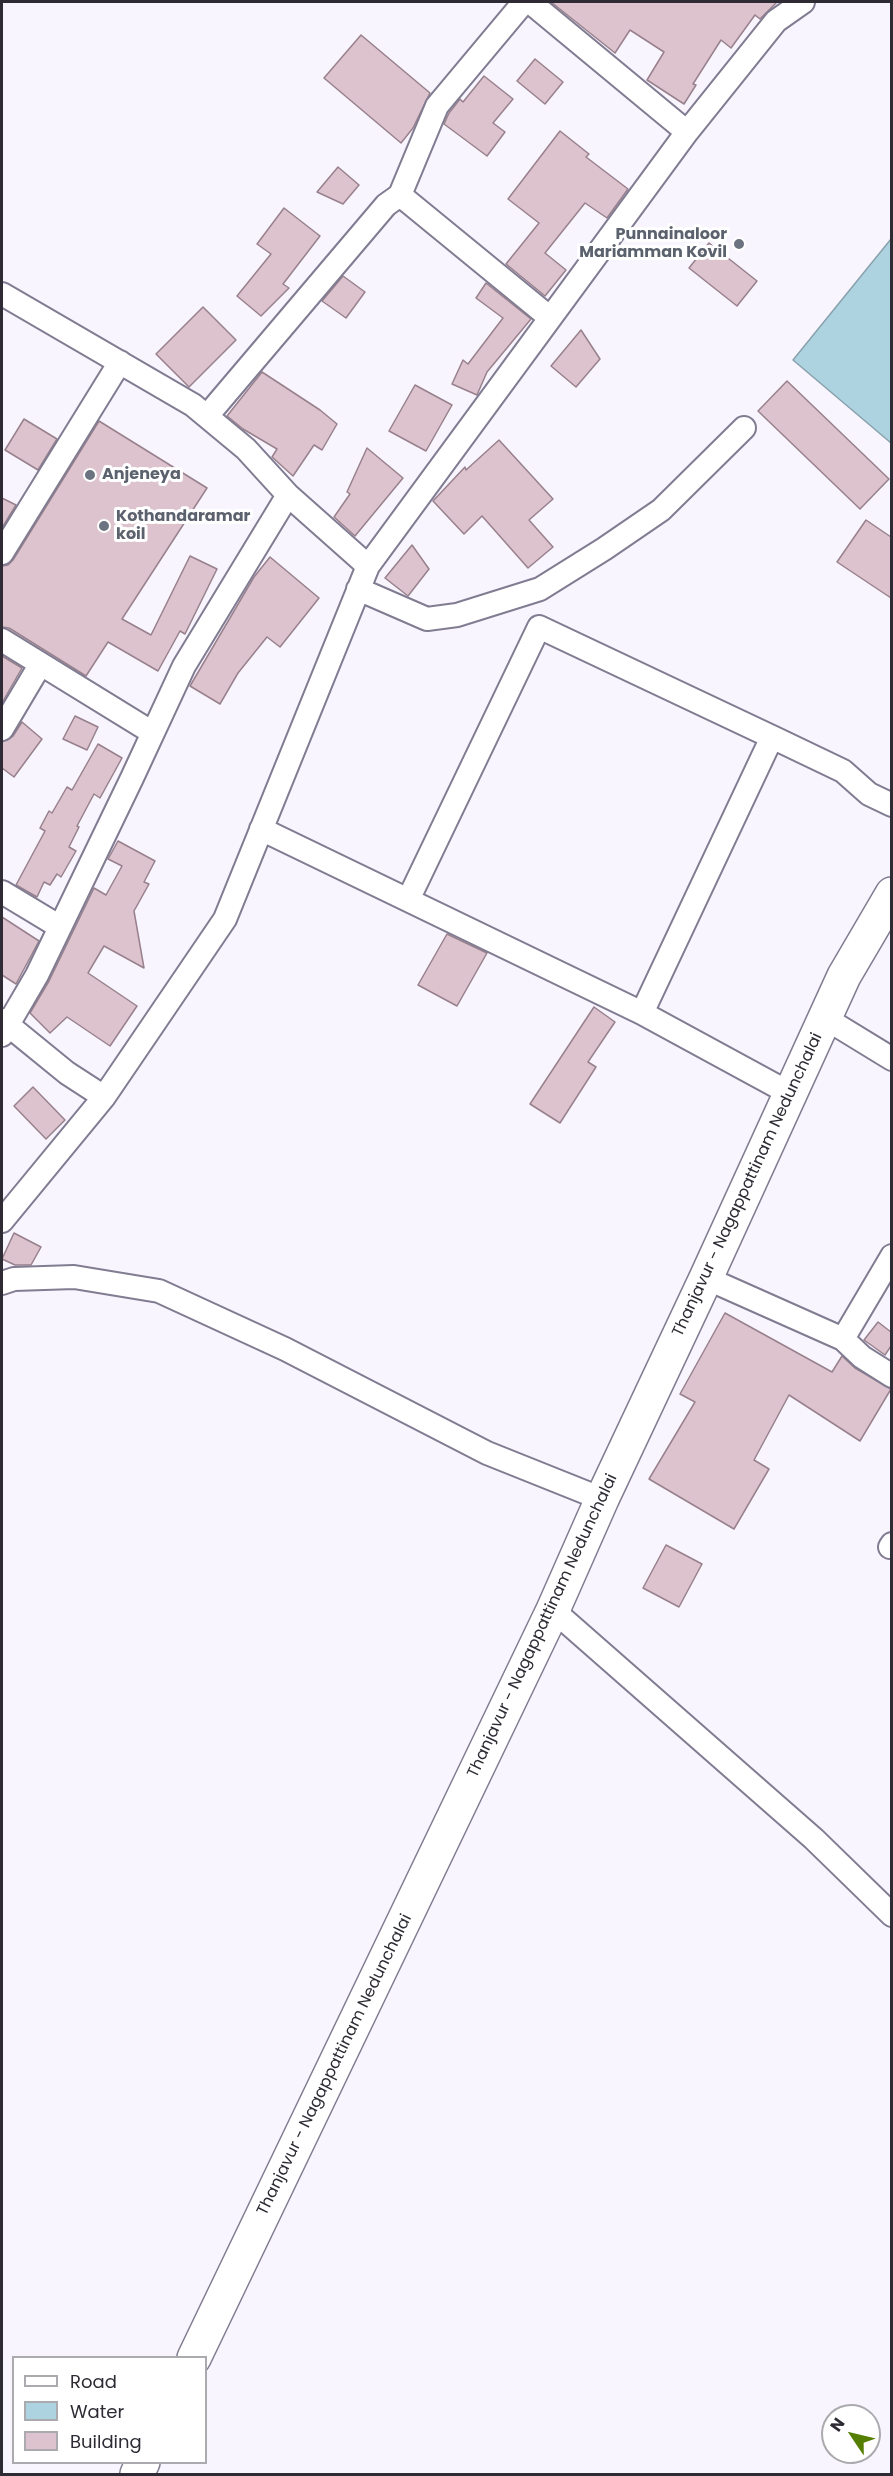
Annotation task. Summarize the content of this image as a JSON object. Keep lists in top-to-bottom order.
{
  "streets": {
    "highway": ["Thanjavur - Nagappattinam Nedunchalai"]
  },
  "places": ["Punnainaloor Mariamman Kovil", "Anjeneya", "Kothandaramar koil"],
  "legend": ["Road", "Water", "Building"],
  "north": "top left"
}
